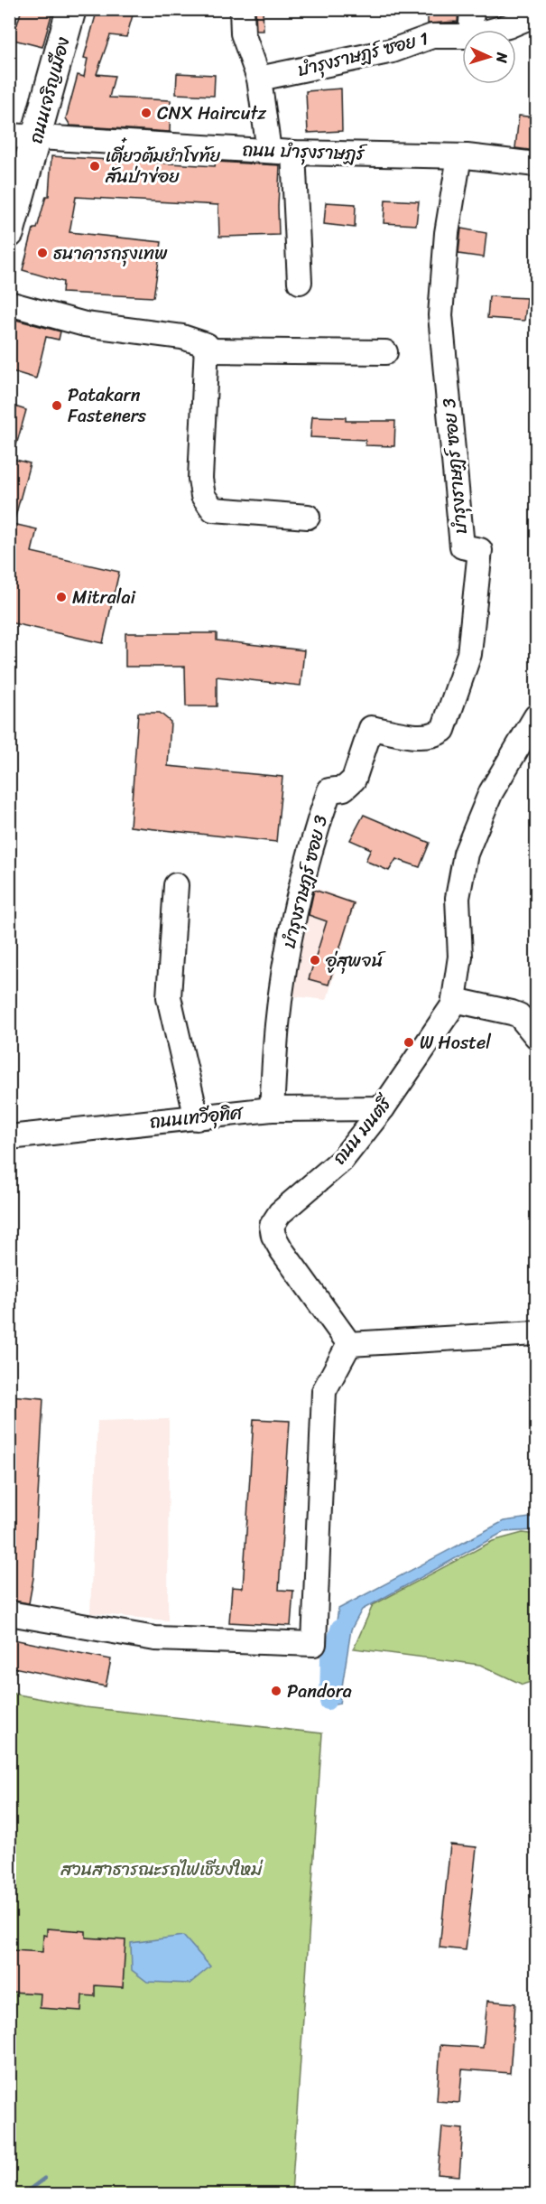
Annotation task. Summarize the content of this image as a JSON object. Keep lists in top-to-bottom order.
{
  "streets": {
    "main road": ["ถนนเจริญเมือง"],
    "street": [
      "บำรุงราษฏร์ ซอย 1",
      "ถนน บำรุงราษฏร์",
      "บำรุงราษฏร์ ซอย 3",
      "ถนนเทวีอุทิศ",
      "ถนน มนตรี"
    ]
  },
  "crossings": [
    ["ถนนเจริญเมือง", "ถนน บำรุงราษฏร์"],
    ["ถนน บำรุงราษฏร์", "บำรุงราษฏร์ ซอย 3"],
    ["บำรุงราษฏร์ ซอย 3", "ถนนเทวีอุทิศ"],
    ["ถนนเทวีอุทิศ", "ถนน มนตรี"]
  ],
  "parks": ["สวนสาธารณะรถไฟเชียงใหม่"],
  "places": [
    "CNX Haircutz",
    "เตี๋ยวต้มยำโขทัย สันป่าข่อย",
    "ธนาคารกรุงเทพ",
    "Patakarn Fasteners",
    "Mitralai",
    "อู่สุพจน์",
    "W Hostel",
    "Pandora"
  ],
  "north": "right"
}
